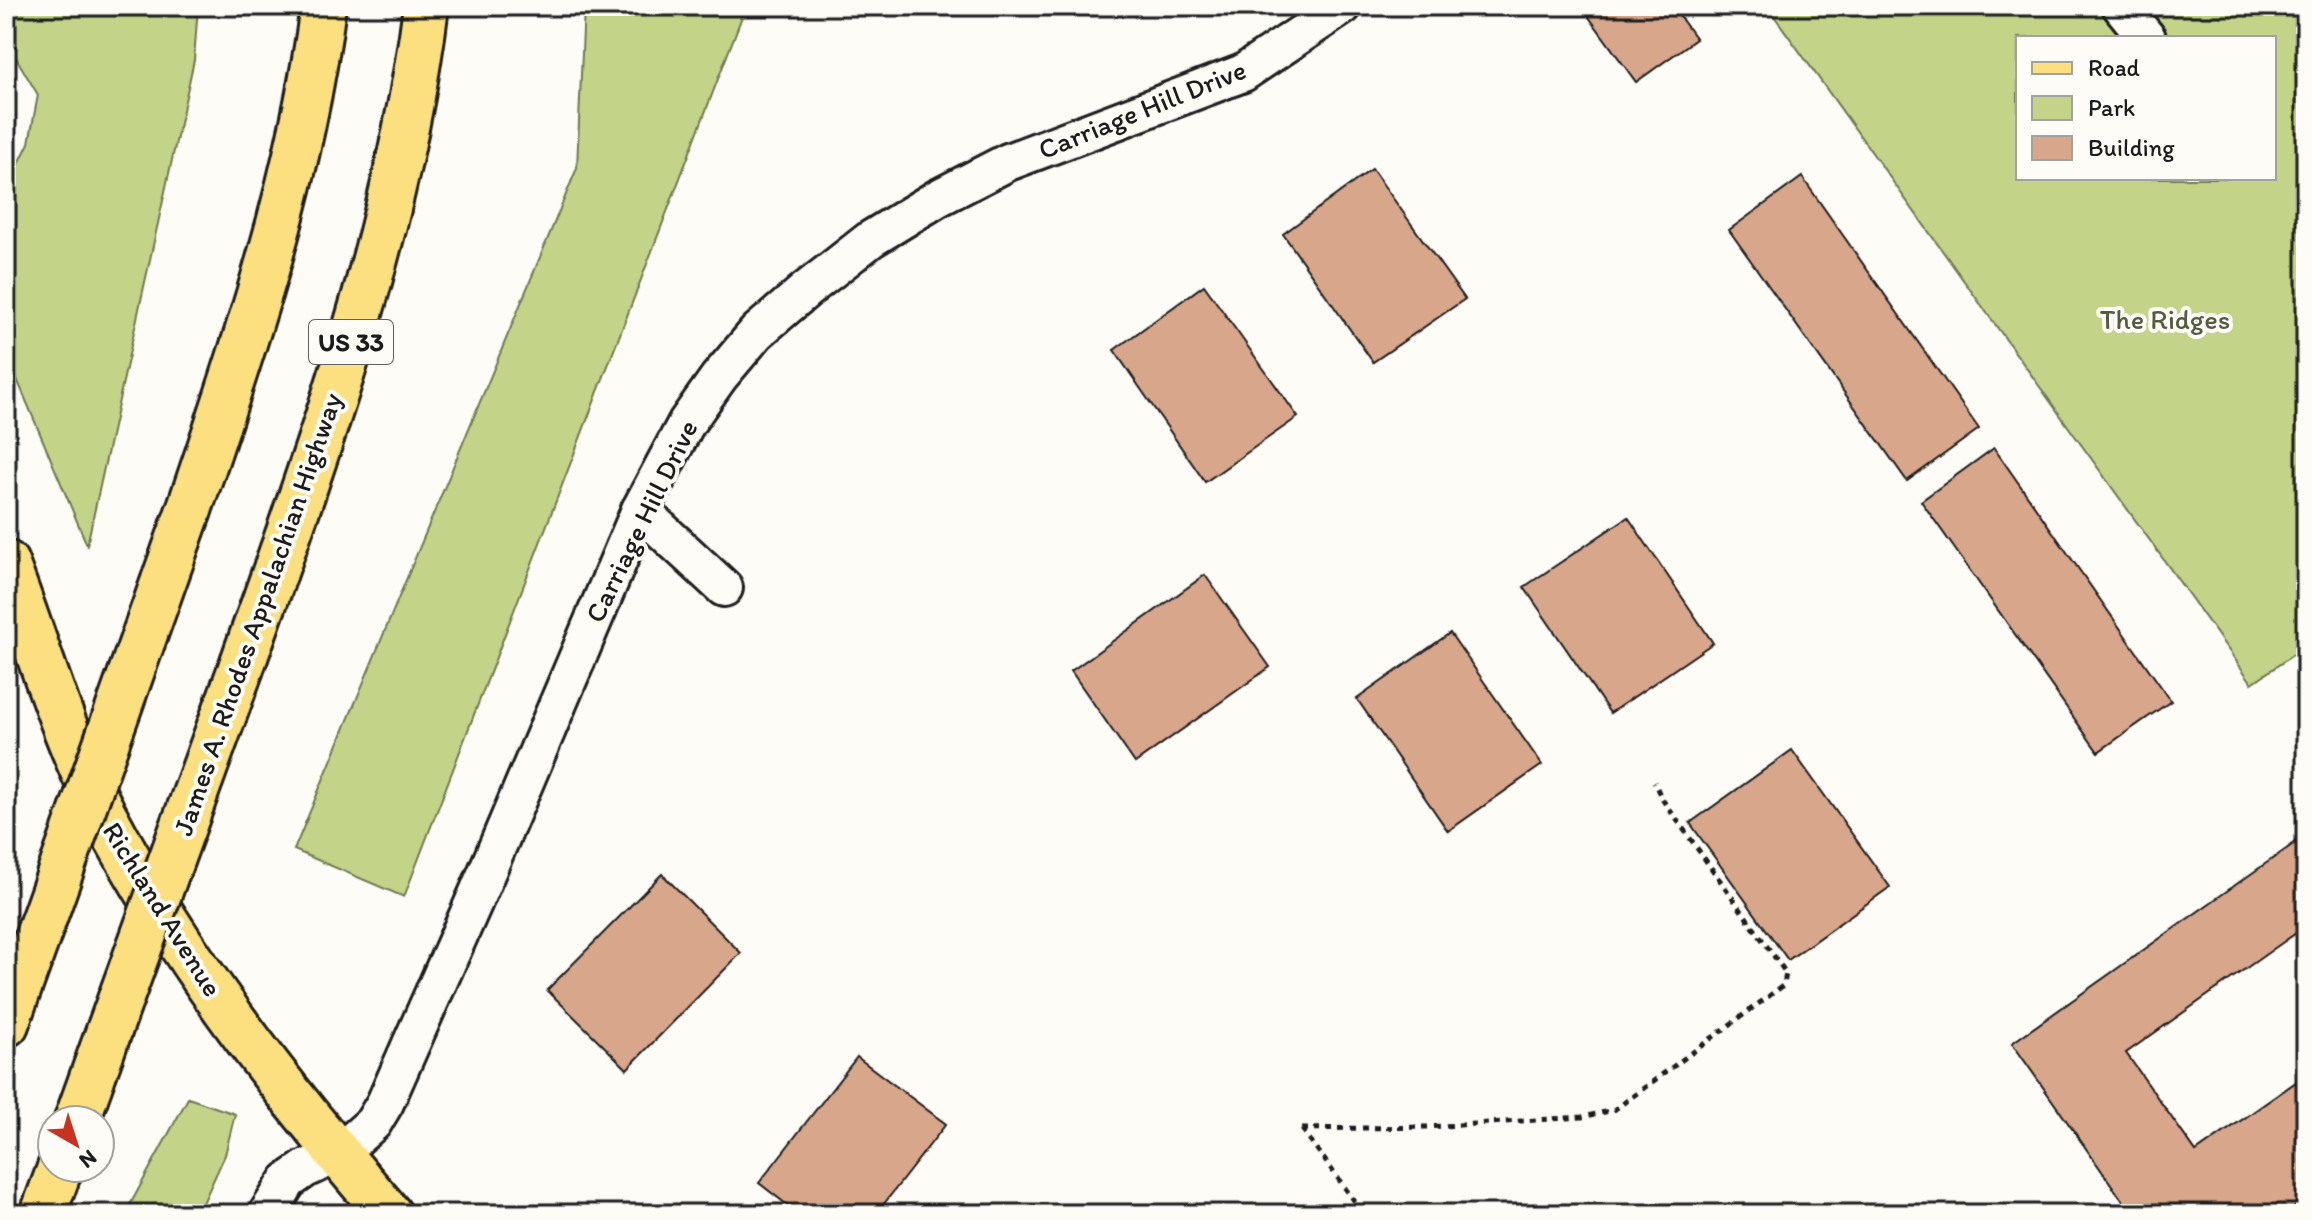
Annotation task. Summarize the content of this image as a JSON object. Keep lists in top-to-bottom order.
{
  "streets": {
    "main road": ["US 33", "James A. Rhodes Appalachian Highway", "Richland Avenue"],
    "street": ["Carriage Hill Drive"]
  },
  "crossings": [
    ["Carriage Hill Drive", "Richland Avenue"]
  ],
  "parks": ["The Ridges"],
  "legend": ["Road", "Park", "Building"],
  "north": "bottom right"
}
